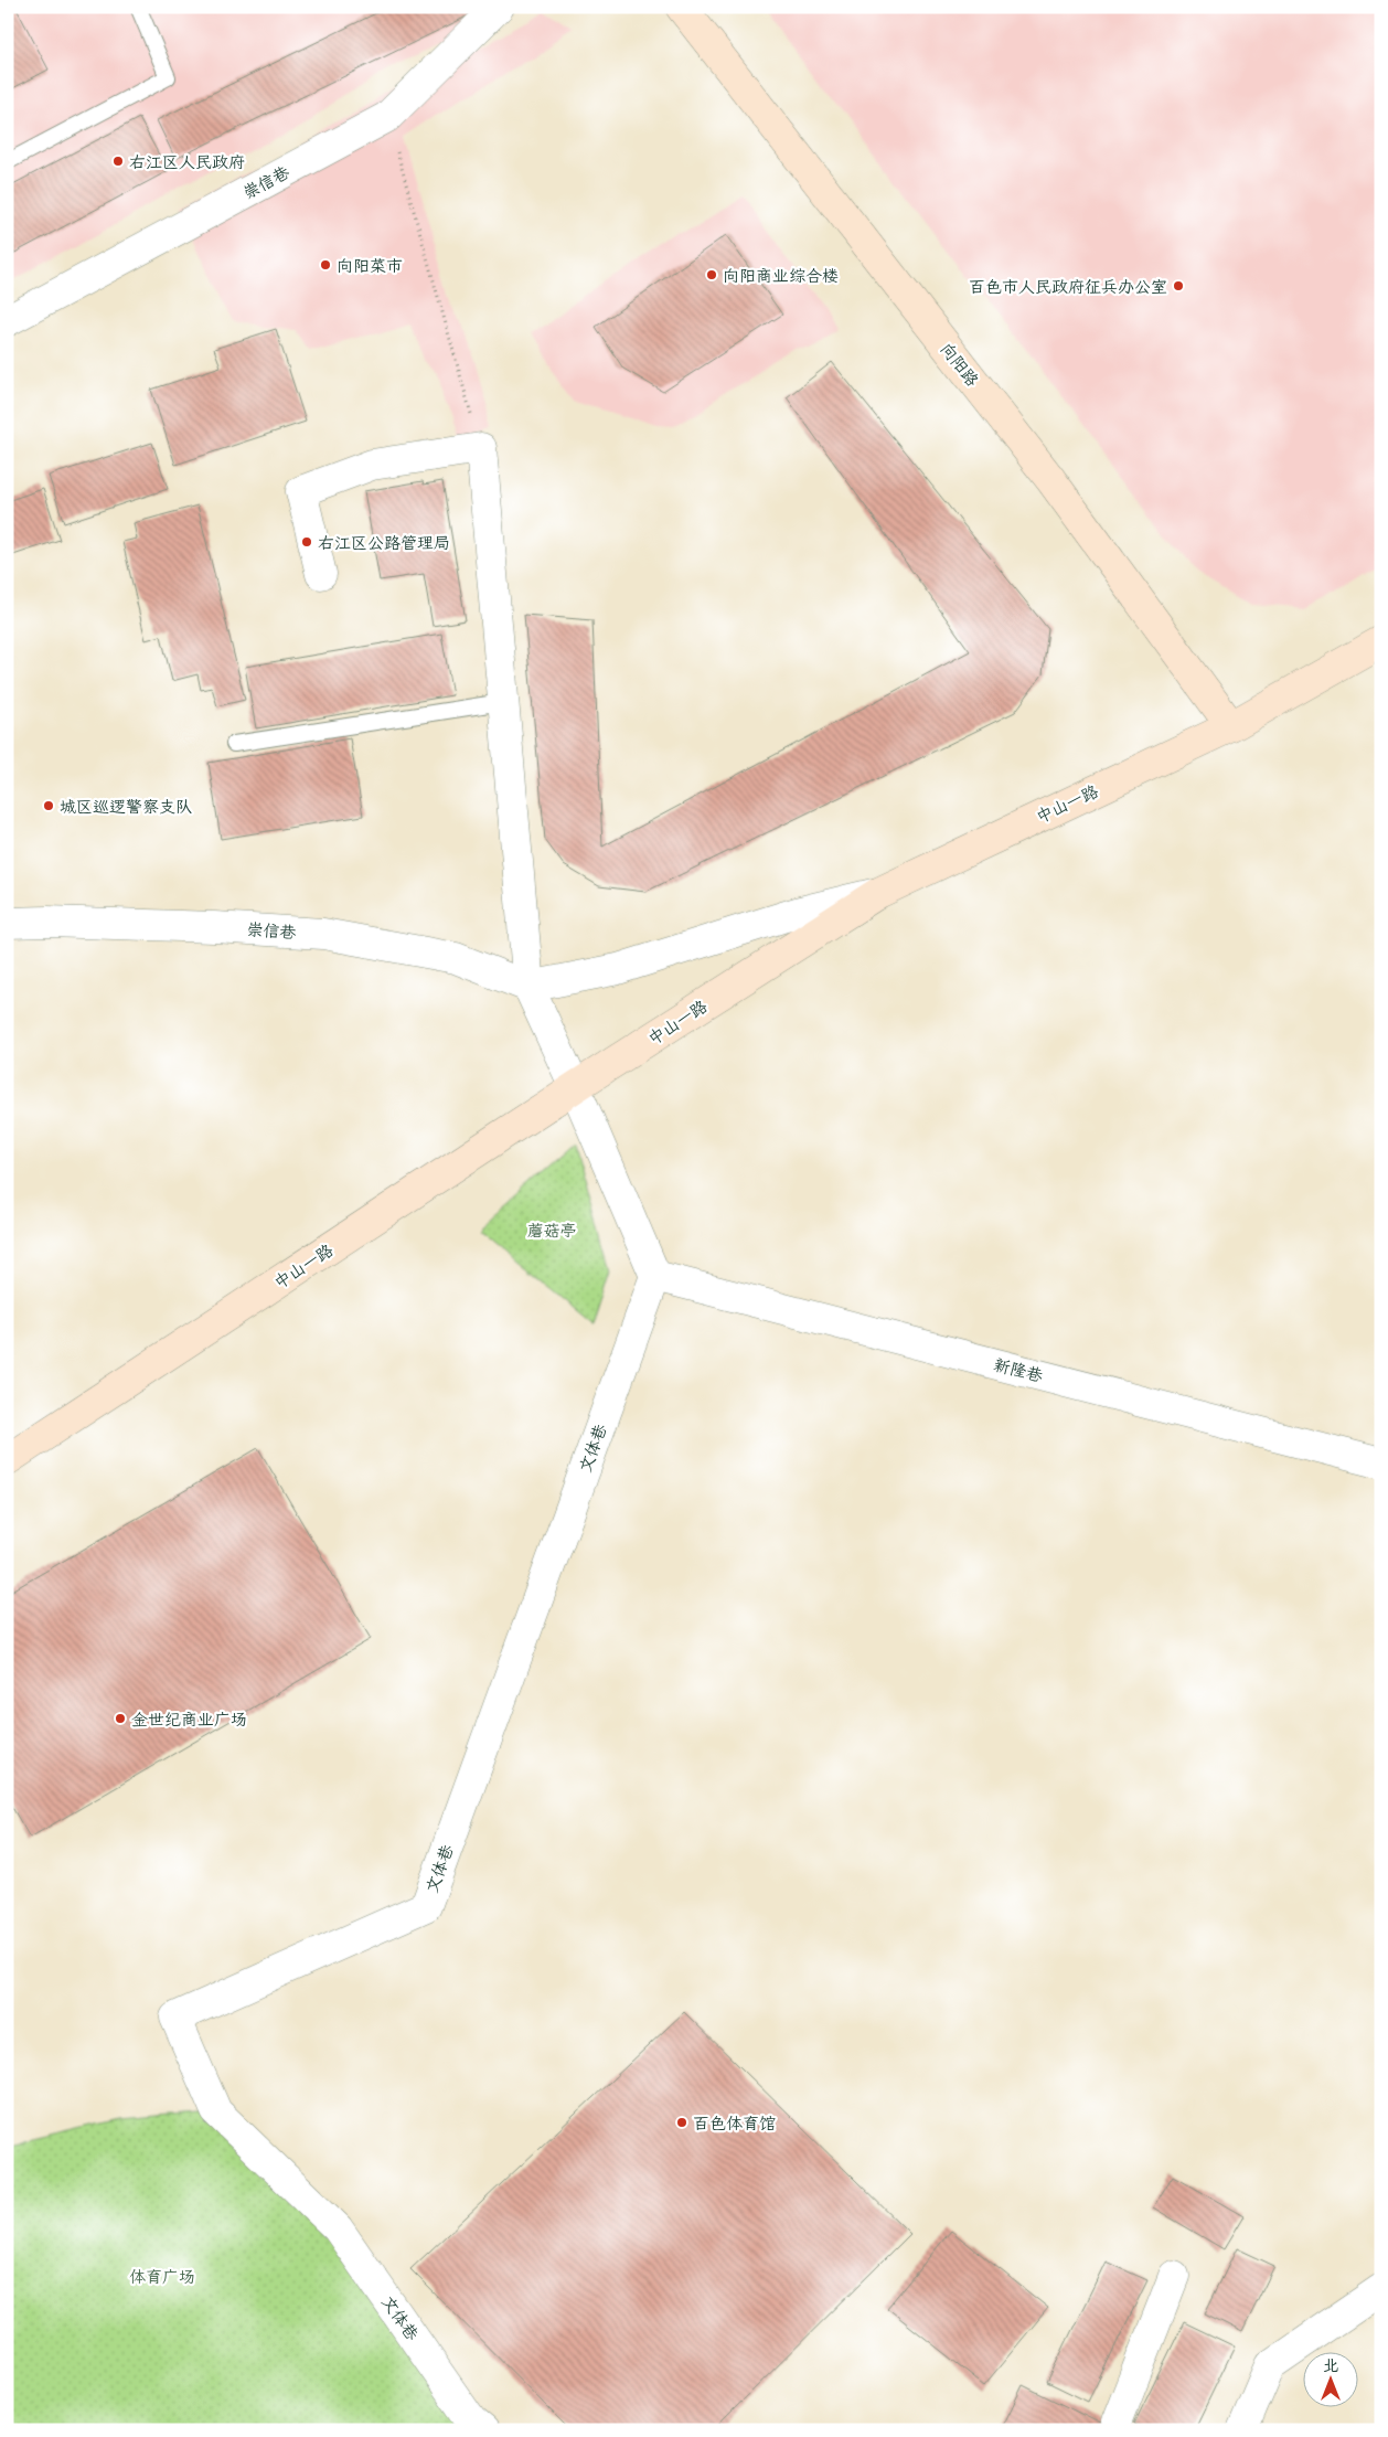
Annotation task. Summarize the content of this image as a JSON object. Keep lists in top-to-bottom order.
{
  "streets": {
    "main road": ["向阳路", "中山一路"],
    "street": ["崇信巷", "新隆巷", "文体巷"]
  },
  "crossings": [
    ["向阳路", "中山一路"],
    ["新隆巷", "文体巷"]
  ],
  "parks": ["蘑菇亭", "体育广场"],
  "places": [
    "右江区人民政府",
    "向阳菜市",
    "向阳商业综合楼",
    "百色市人民政府征兵办公室",
    "右江区公路管理局",
    "城区巡逻警察支队",
    "金世纪商业广场",
    "百色体育馆"
  ],
  "north": "top"
}
